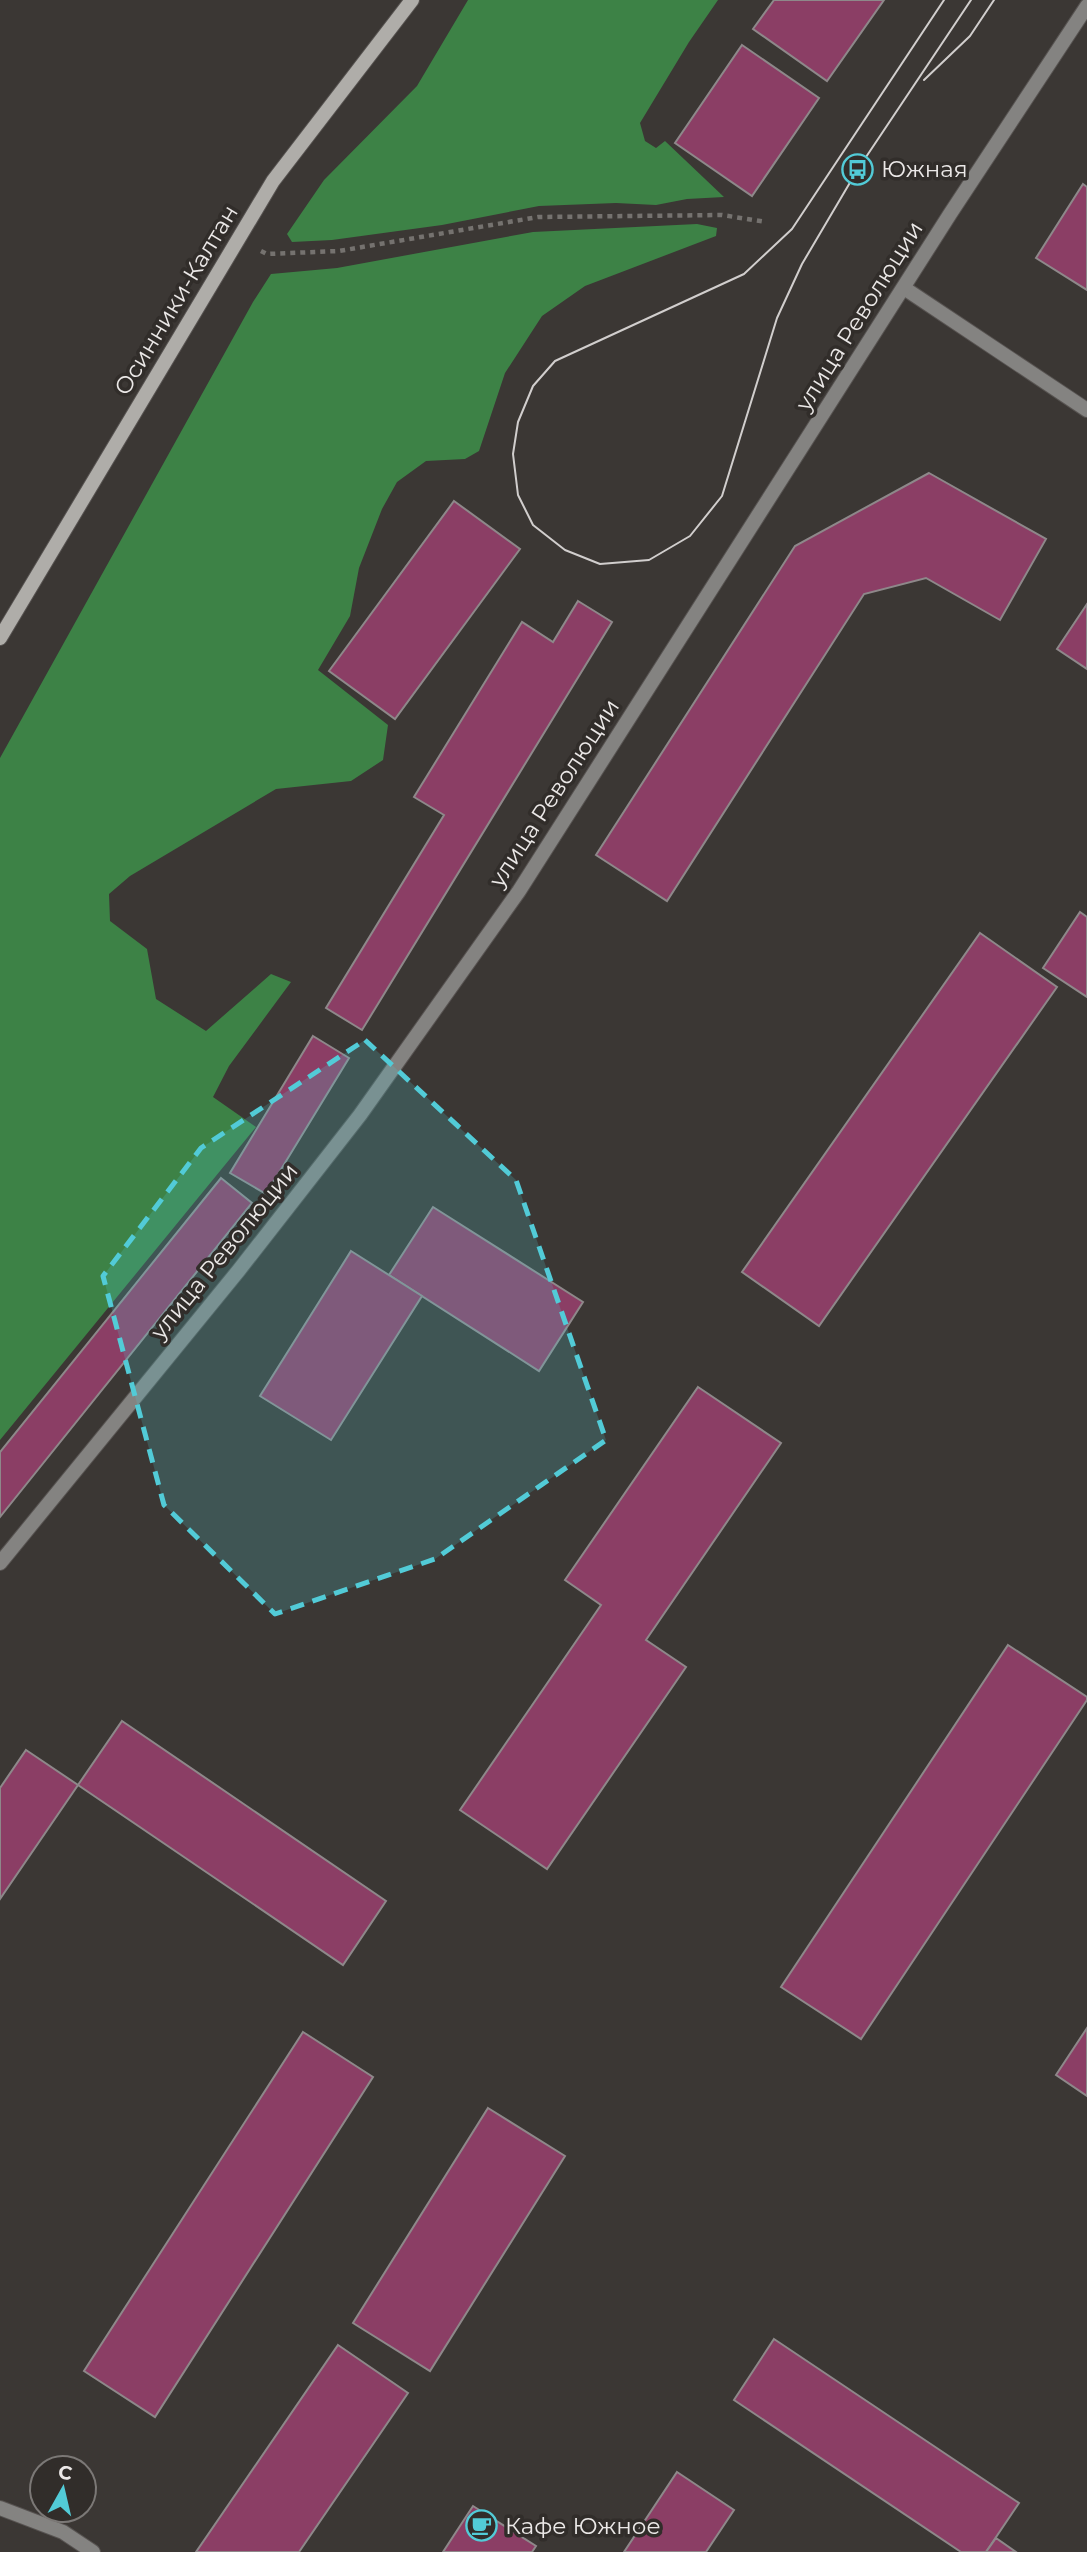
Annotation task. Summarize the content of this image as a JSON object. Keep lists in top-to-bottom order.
{
  "streets": {
    "main road": ["Осинники-Калтан"],
    "street": ["улица Революции"]
  },
  "places": {
    "bus stop": ["Южная"],
    "cafe": ["Кафе Южное"]
  },
  "north": "top"
}
